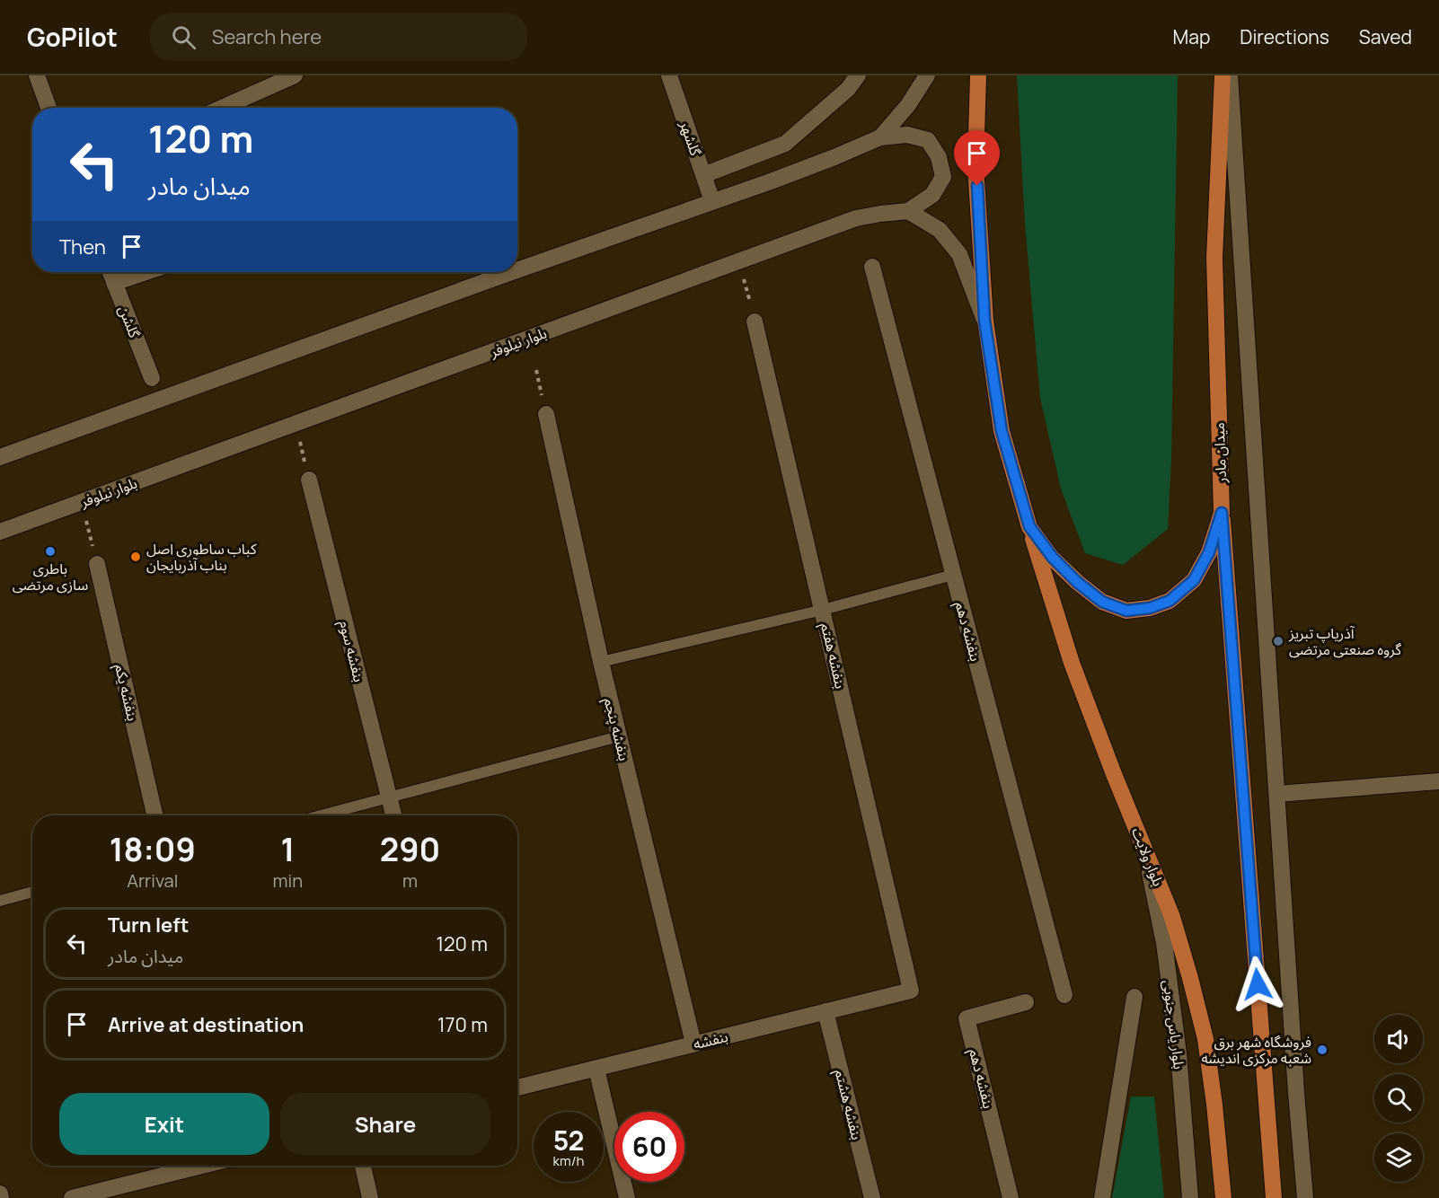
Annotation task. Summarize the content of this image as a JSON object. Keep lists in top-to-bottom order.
{
  "streets": {
    "main road": ["میدان مادر", "بلوار ولایت"],
    "street": [
      "گلشهر",
      "گلشن",
      "بلوار نیلوفر",
      "بنفشه دهم",
      "بنفشه سوم",
      "بنفشه هفتم",
      "بنفشه یکم",
      "بنفشه پنجم",
      "بلوار یاس جنوبی",
      "بنفشه",
      "بنفشه هشتم"
    ]
  },
  "crossings": [
    ["میدان مادر", "بلوار ولایت"],
    ["بنفشه هفتم", "بنفشه"],
    ["بنفشه پنجم", "بنفشه"],
    ["بلوار ولایت", "بلوار یاس جنوبی"],
    ["بنفشه", "بنفشه هشتم"]
  ],
  "places": [
    "باطری سازی مرتضی",
    "کباب ساطوری اصل بناب آذربایجان",
    "آذریاپ تبریز گروه صنعتی مرتضی",
    "فروشگاه شهر برق شعبه مرکزی اندیشه"
  ],
  "page": {
    "header": "GoPilot",
    "search": "Search here",
    "nav": ["Map", "Directions", "Saved"],
    "turn": ["120 m", "میدان مادر"],
    "then": "Then",
    "eta": [
      "18:09",
      "Arrival",
      "1",
      "min",
      "290",
      "m"
    ],
    "list": [
      {
        "name": "Turn left",
        "note": "میدان مادر",
        "value": "120 m"
      },
      {
        "name": "Arrive at destination",
        "value": "170 m"
      }
    ],
    "buttons": ["Exit", "Share"],
    "speed": "52 km/h",
    "limit": "60"
  }
}
